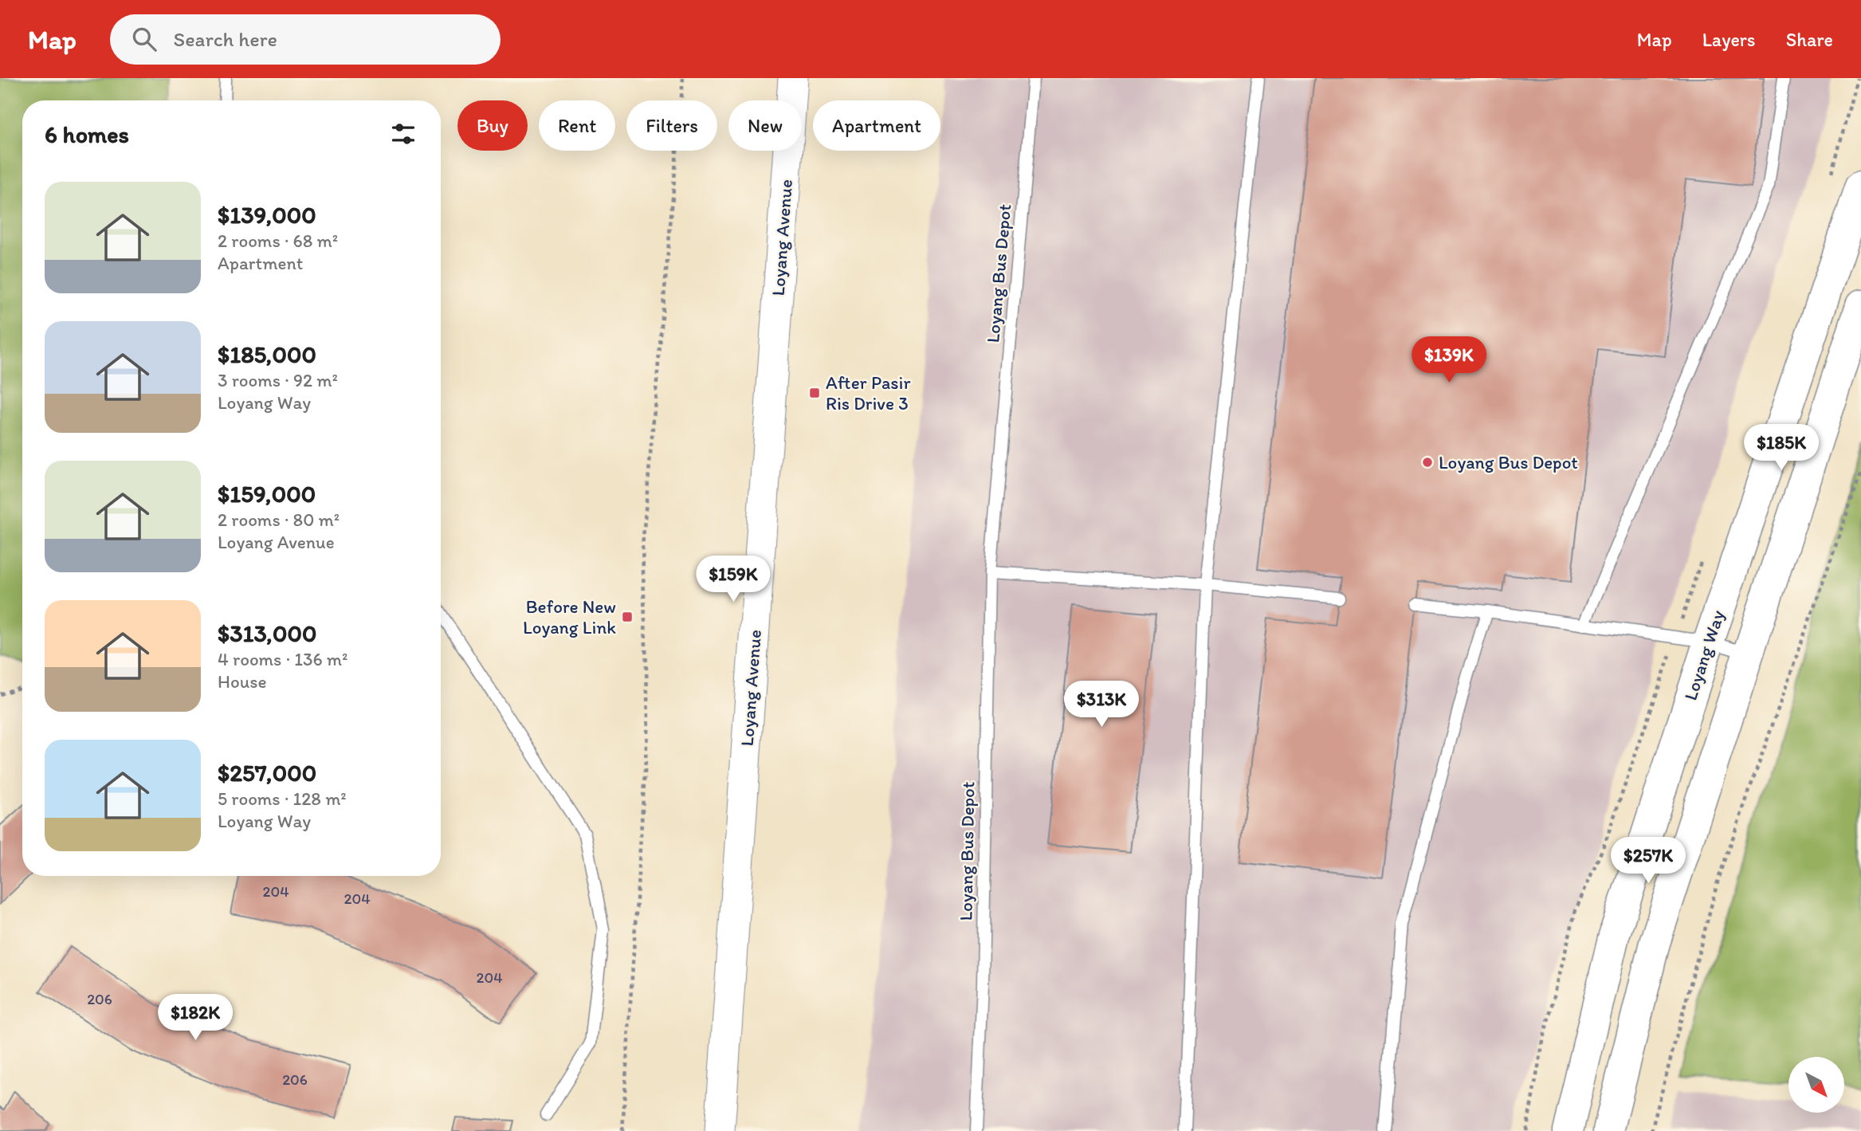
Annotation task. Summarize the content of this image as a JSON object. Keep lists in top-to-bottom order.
{
  "streets": {
    "main road": ["Loyang Way"],
    "street": ["Loyang Avenue"],
    "lane": ["Loyang Bus Depot"]
  },
  "places": {
    "transit": ["After Pasir Ris Drive 3", "Before New Loyang Link"],
    "other": ["Loyang Bus Depot"]
  },
  "house_numbers": [
    "204",
    "204",
    "204",
    "206",
    "206"
  ],
  "north": "bottom right",
  "page": {
    "header": "Map",
    "search": "Search here",
    "nav": ["Map", "Layers", "Share"],
    "chip": [
      "Buy",
      "Rent",
      "Filters",
      "New",
      "Apartment"
    ],
    "heading": "6 homes",
    "list": [
      {
        "name": "$139,000",
        "note": "2 rooms · 68 m² · Apartment"
      },
      {
        "name": "$185,000",
        "note": "3 rooms · 92 m² · Loyang Way"
      },
      {
        "name": "$159,000",
        "note": "2 rooms · 80 m² · Loyang Avenue"
      },
      {
        "name": "$313,000",
        "note": "4 rooms · 136 m² · House"
      },
      {
        "name": "$257,000",
        "note": "5 rooms · 128 m² · Loyang Way"
      }
    ],
    "price": [
      "$139K",
      "$185K",
      "$159K",
      "$313K",
      "$257K",
      "$182K"
    ]
  }
}
